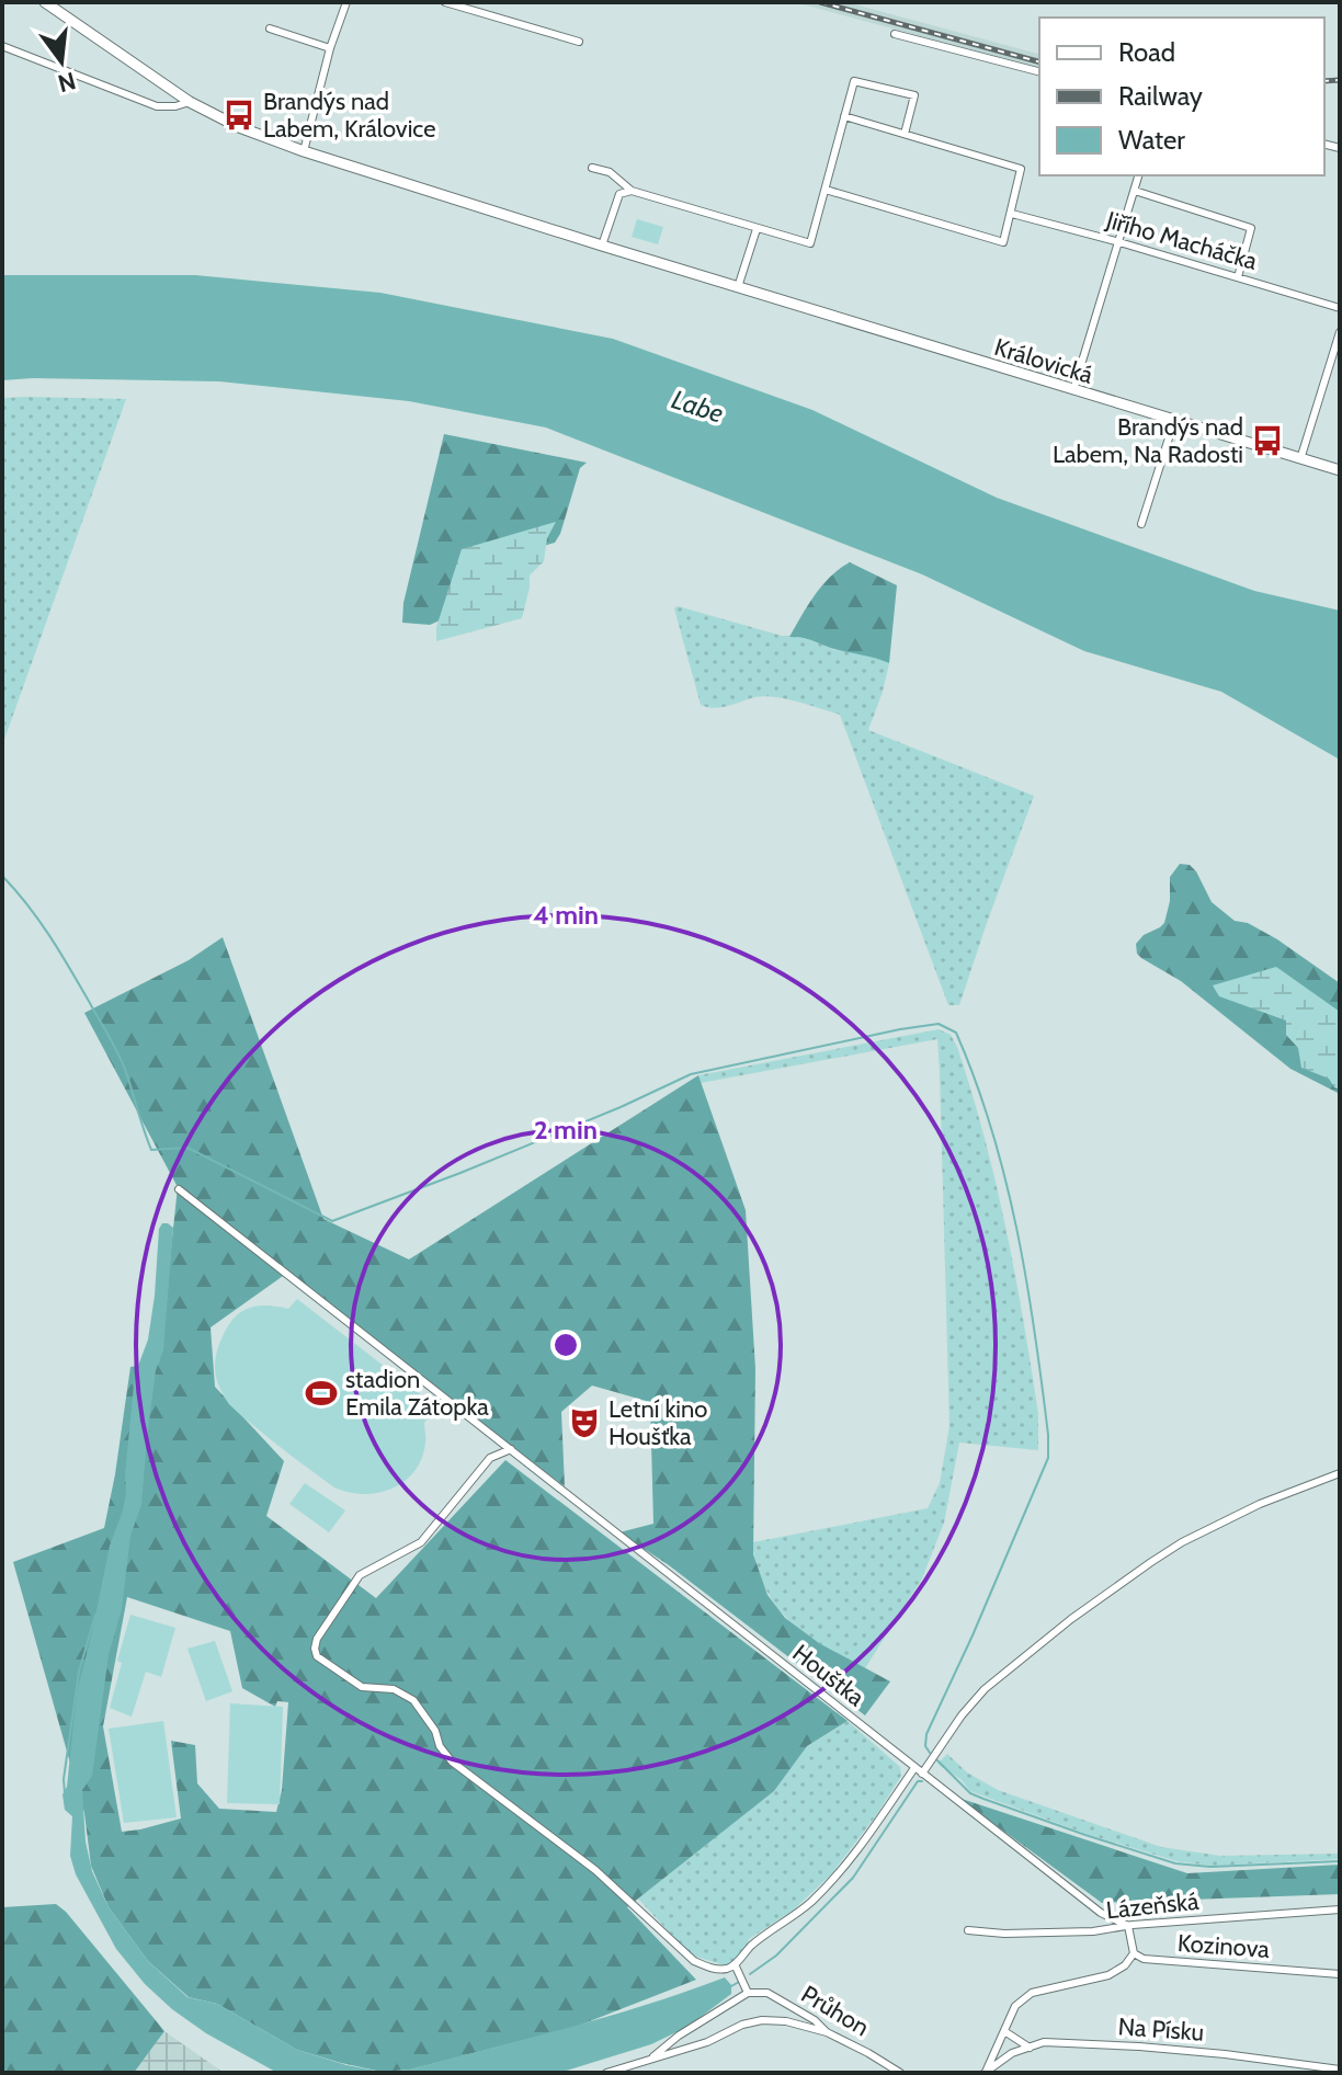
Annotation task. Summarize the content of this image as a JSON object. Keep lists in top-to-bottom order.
{
  "streets": {
    "main road": ["Královická"],
    "street": [
      "Jiřího Macháčka",
      "Houštka",
      "Lázeňská",
      "Kozinova",
      "Průhon",
      "Na Písku"
    ]
  },
  "crossings": [
    ["Houštka", "Lázeňská"],
    ["Kozinova", "Na Písku"]
  ],
  "water": ["Labe"],
  "places": {
    "bus stop": ["Brandýs nad Labem, Královice", "Brandýs nad Labem, Na Radosti"],
    "sports": ["stadion Emila Zátopka"],
    "theatre": ["Letní kino Houšťka"]
  },
  "legend": ["Road", "Railway", "Water"],
  "north": "bottom",
  "rings": ["4 min", "2 min"]
}
